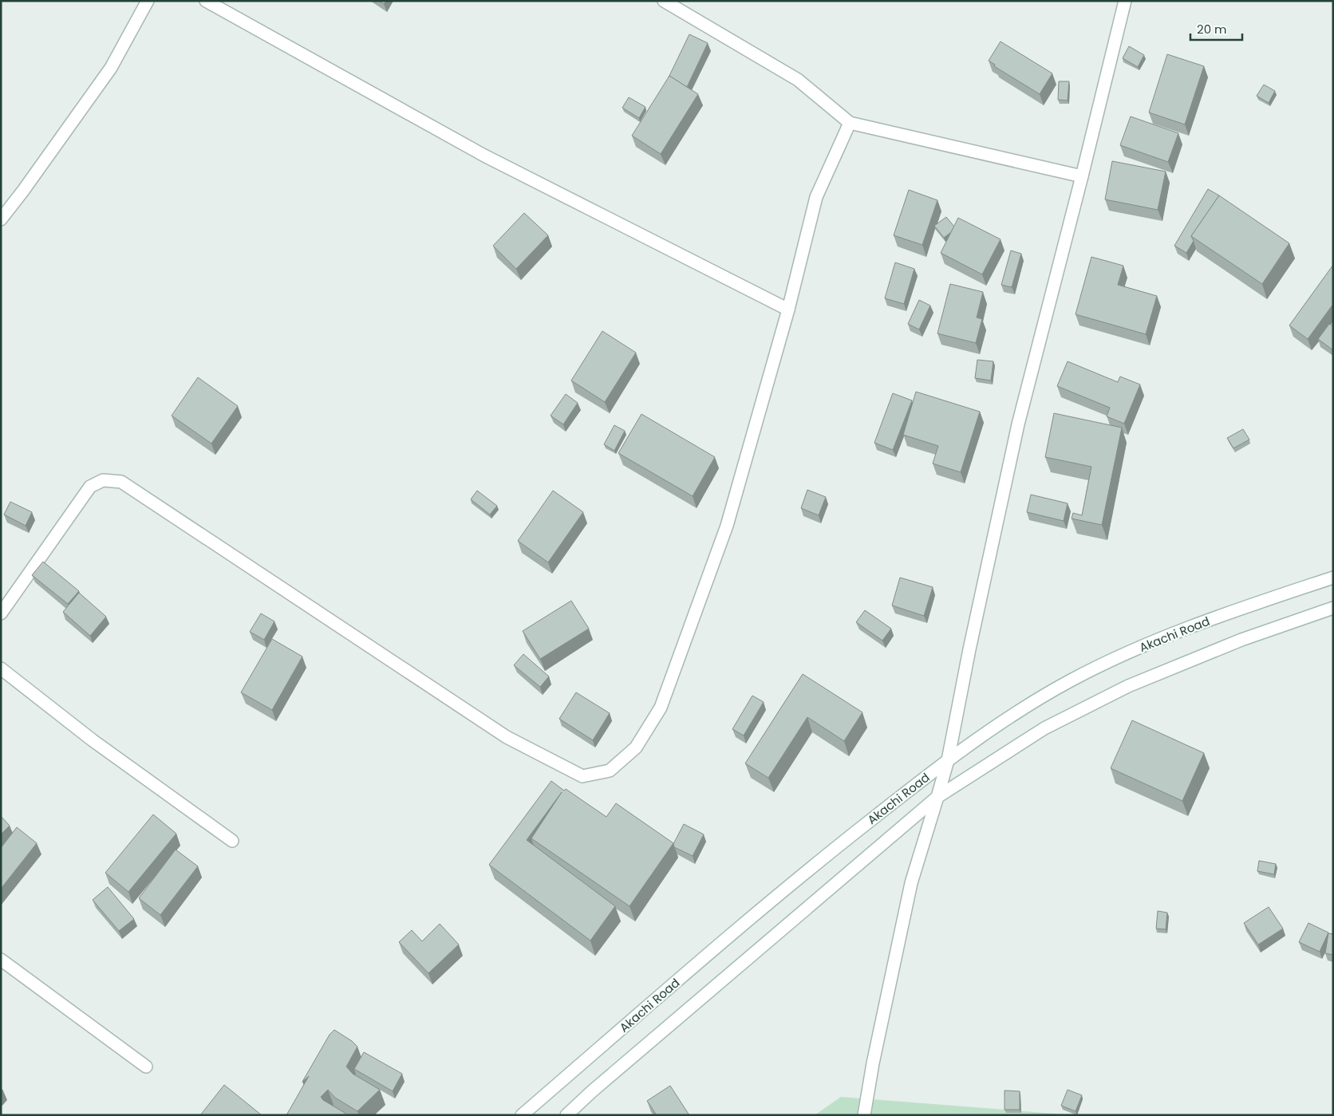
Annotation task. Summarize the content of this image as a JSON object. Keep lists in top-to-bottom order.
{
  "streets": {
    "street": ["Akachi Road"]
  },
  "scale_bar": "20 m"
}
